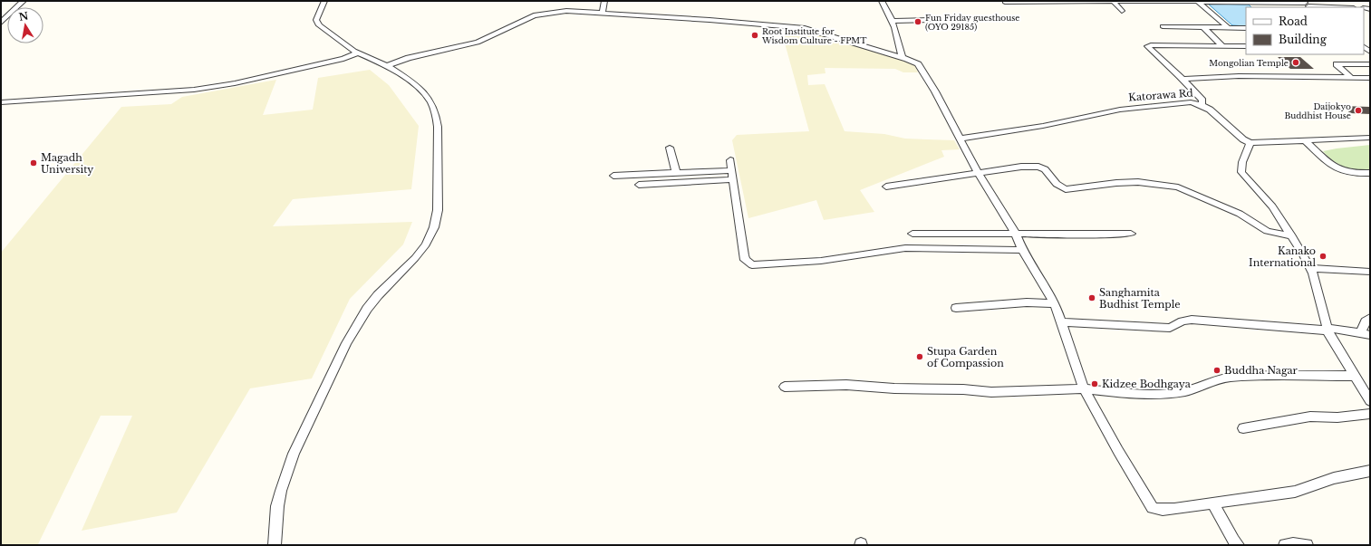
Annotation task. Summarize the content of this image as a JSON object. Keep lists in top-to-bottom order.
{
  "streets": {
    "street": ["Katorawa Rd"]
  },
  "places": [
    "Fun Friday guesthouse (OYO 29185)",
    "Root Institute for Wisdom Culture - FPMT",
    "Mongolian Temple",
    "Daijokyo Buddhist House",
    "Magadh University",
    "Kanako International",
    "Sanghamita Budhist Temple",
    "Stupa Garden of Compassion",
    "Buddha Nagar",
    "Kidzee Bodhgaya"
  ],
  "legend": ["Road", "Building"],
  "north": "top"
}
